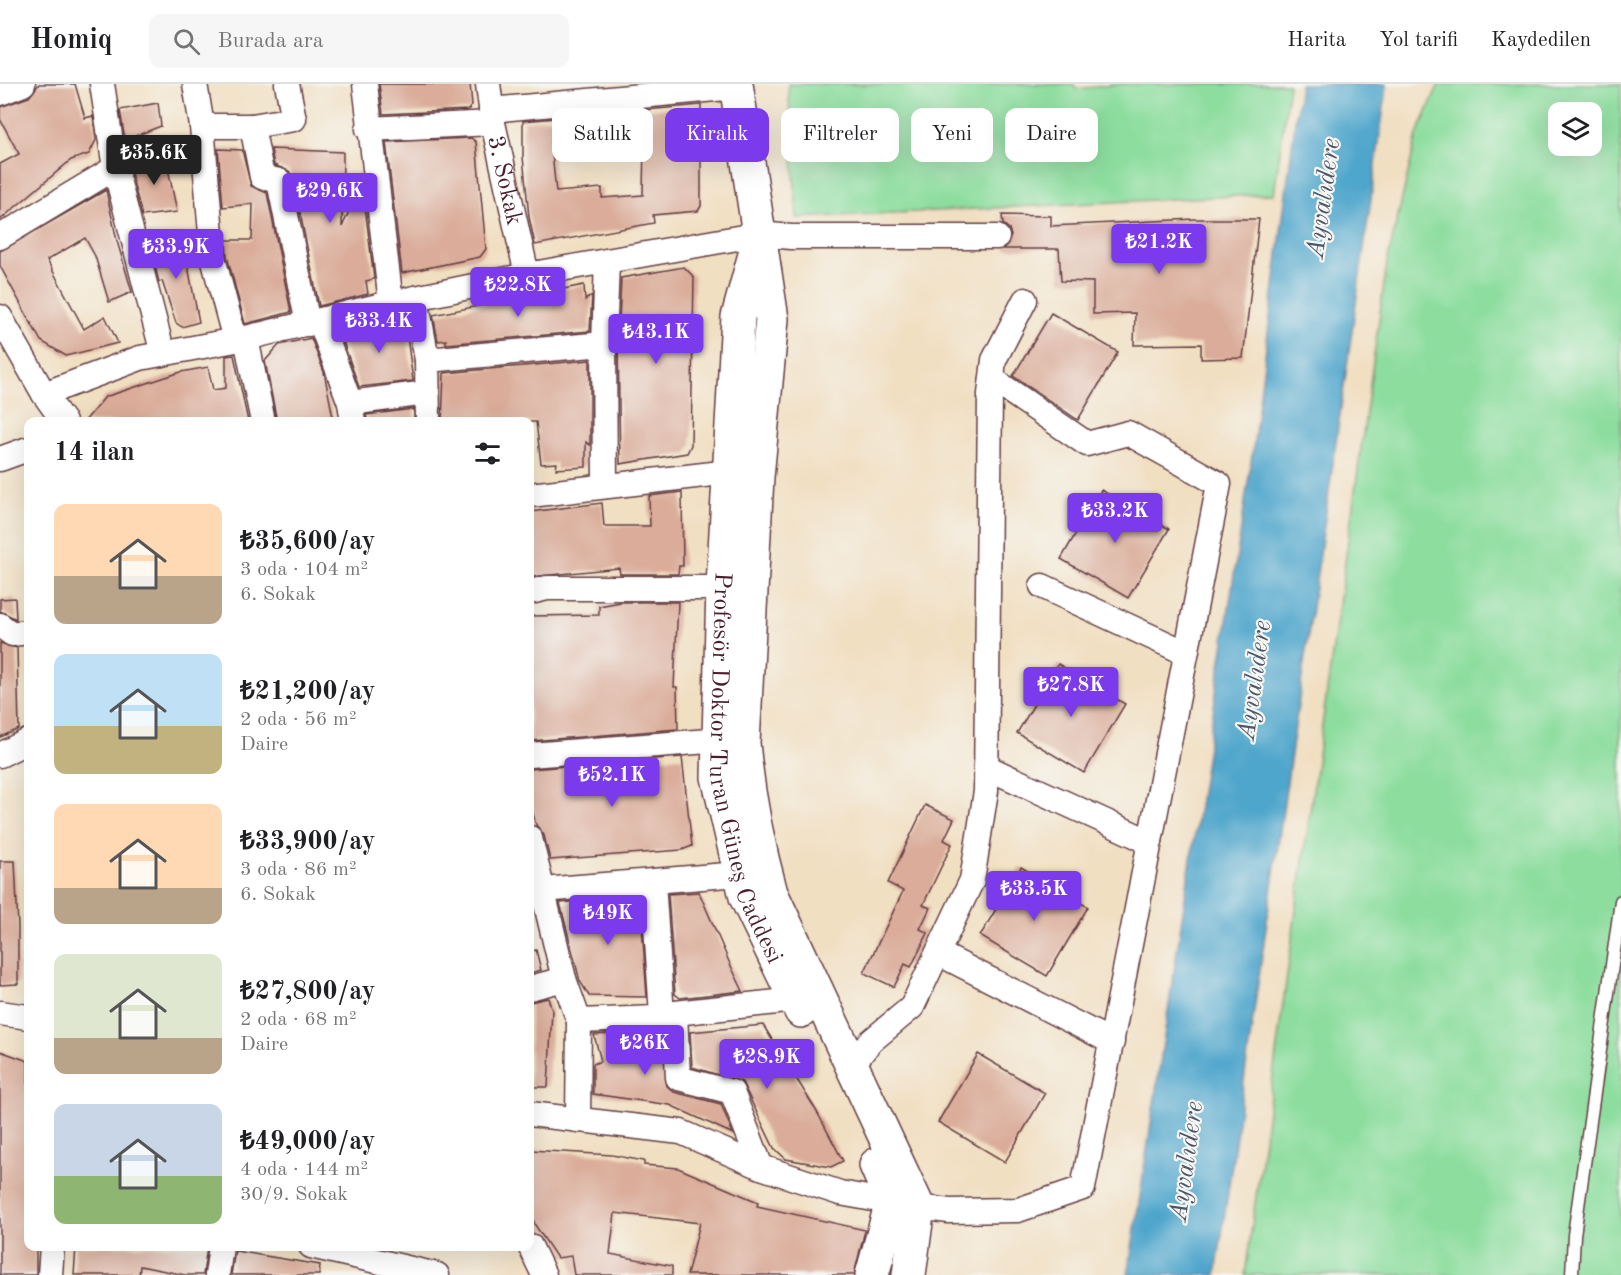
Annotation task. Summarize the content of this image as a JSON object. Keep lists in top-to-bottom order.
{
  "streets": {
    "main road": ["Profesör Doktor Turan Güneş Caddesi"],
    "street": ["3. Sokak"]
  },
  "water": ["Ayvalıdere"],
  "page": {
    "header": "Homiq",
    "search": "Burada ara",
    "nav": ["Harita", "Yol tarifi", "Kaydedilen"],
    "chip": [
      "Satılık",
      "Kiralık",
      "Filtreler",
      "Yeni",
      "Daire"
    ],
    "price": [
      "₺35.6K",
      "₺29.6K",
      "₺21.2K",
      "₺33.9K",
      "₺22.8K",
      "₺33.4K",
      "₺43.1K",
      "₺33.2K",
      "₺27.8K",
      "₺52.1K",
      "₺33.5K",
      "₺49K",
      "₺26K",
      "₺28.9K"
    ],
    "heading": "14 ilan",
    "list": [
      {
        "name": "₺35,600/ay",
        "note": "3 oda · 104 m² · 6. Sokak"
      },
      {
        "name": "₺21,200/ay",
        "note": "2 oda · 56 m² · Daire"
      },
      {
        "name": "₺33,900/ay",
        "note": "3 oda · 86 m² · 6. Sokak"
      },
      {
        "name": "₺27,800/ay",
        "note": "2 oda · 68 m² · Daire"
      },
      {
        "name": "₺49,000/ay",
        "note": "4 oda · 144 m² · 30/9. Sokak"
      }
    ]
  }
}
